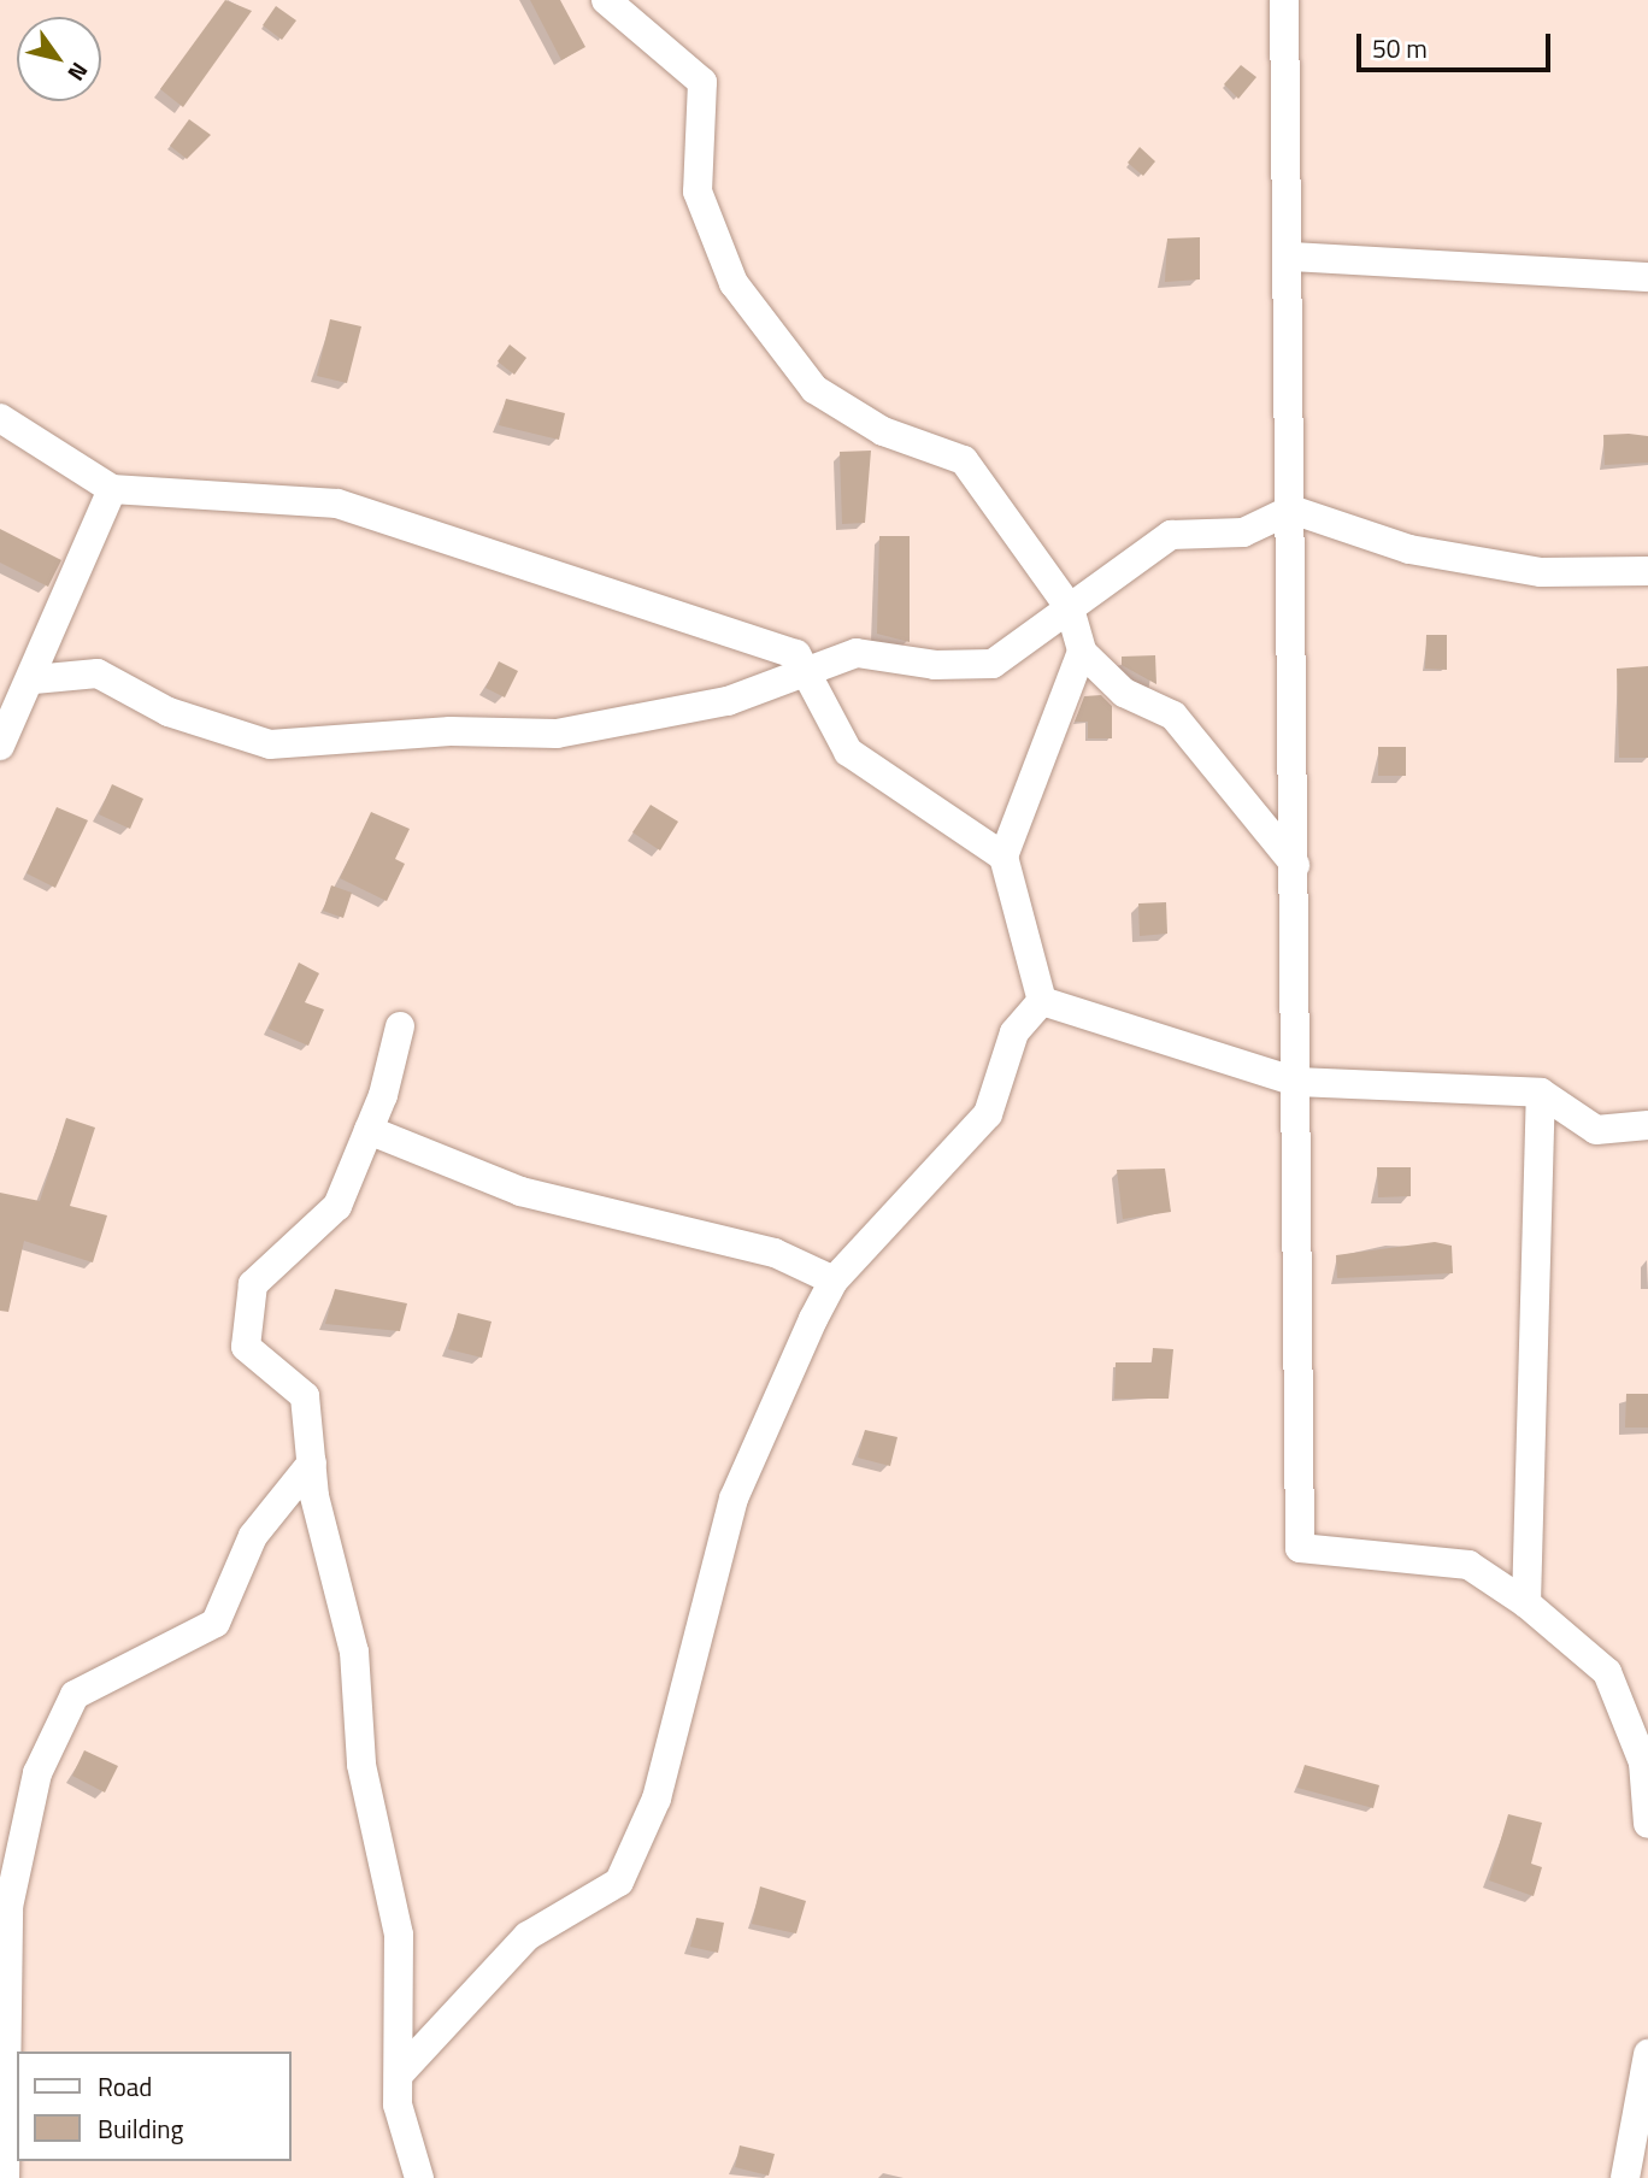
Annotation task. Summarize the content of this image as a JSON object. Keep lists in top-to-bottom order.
{
  "legend": ["Road", "Building"],
  "scale_bar": "50 m",
  "north": "bottom right"
}
